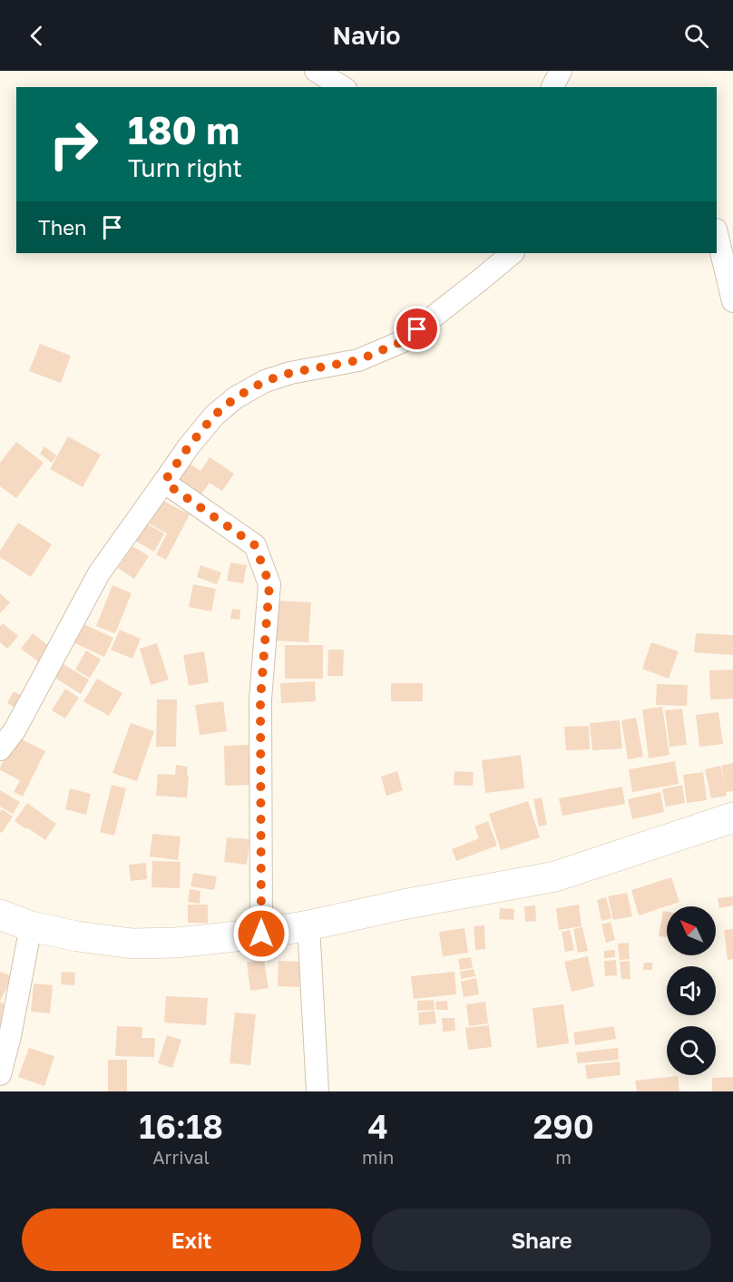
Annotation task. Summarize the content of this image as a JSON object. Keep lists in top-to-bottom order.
{
  "north": "top left",
  "page": {
    "header": "Navio",
    "turn": ["180 m", "Turn right"],
    "then": "Then",
    "eta": [
      "16:18",
      "Arrival",
      "4",
      "min",
      "290",
      "m"
    ],
    "buttons": ["Exit", "Share"]
  }
}
